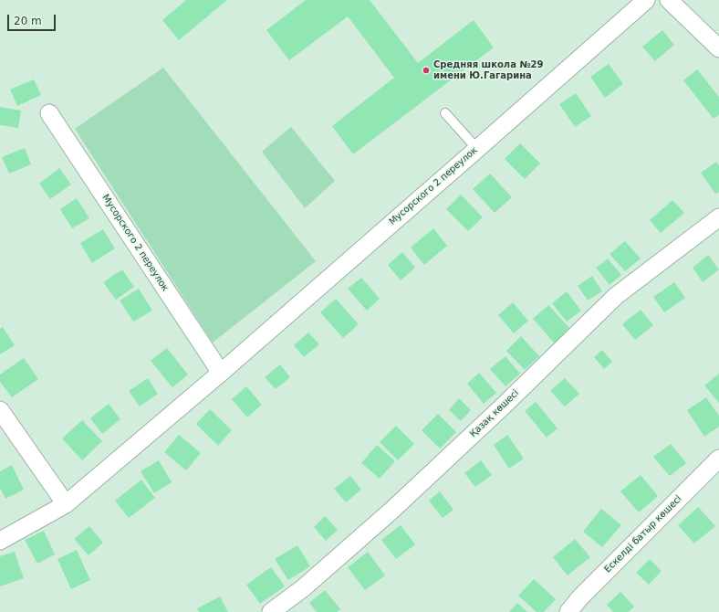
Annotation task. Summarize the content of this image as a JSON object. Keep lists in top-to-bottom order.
{
  "streets": {
    "street": ["Мусорского 2 переулок", "Қазақ көшесі", "Ескелді батыр көшесі"]
  },
  "places": ["Средняя школа №29 имени Ю.Гагарина"],
  "scale_bar": "20 m"
}
